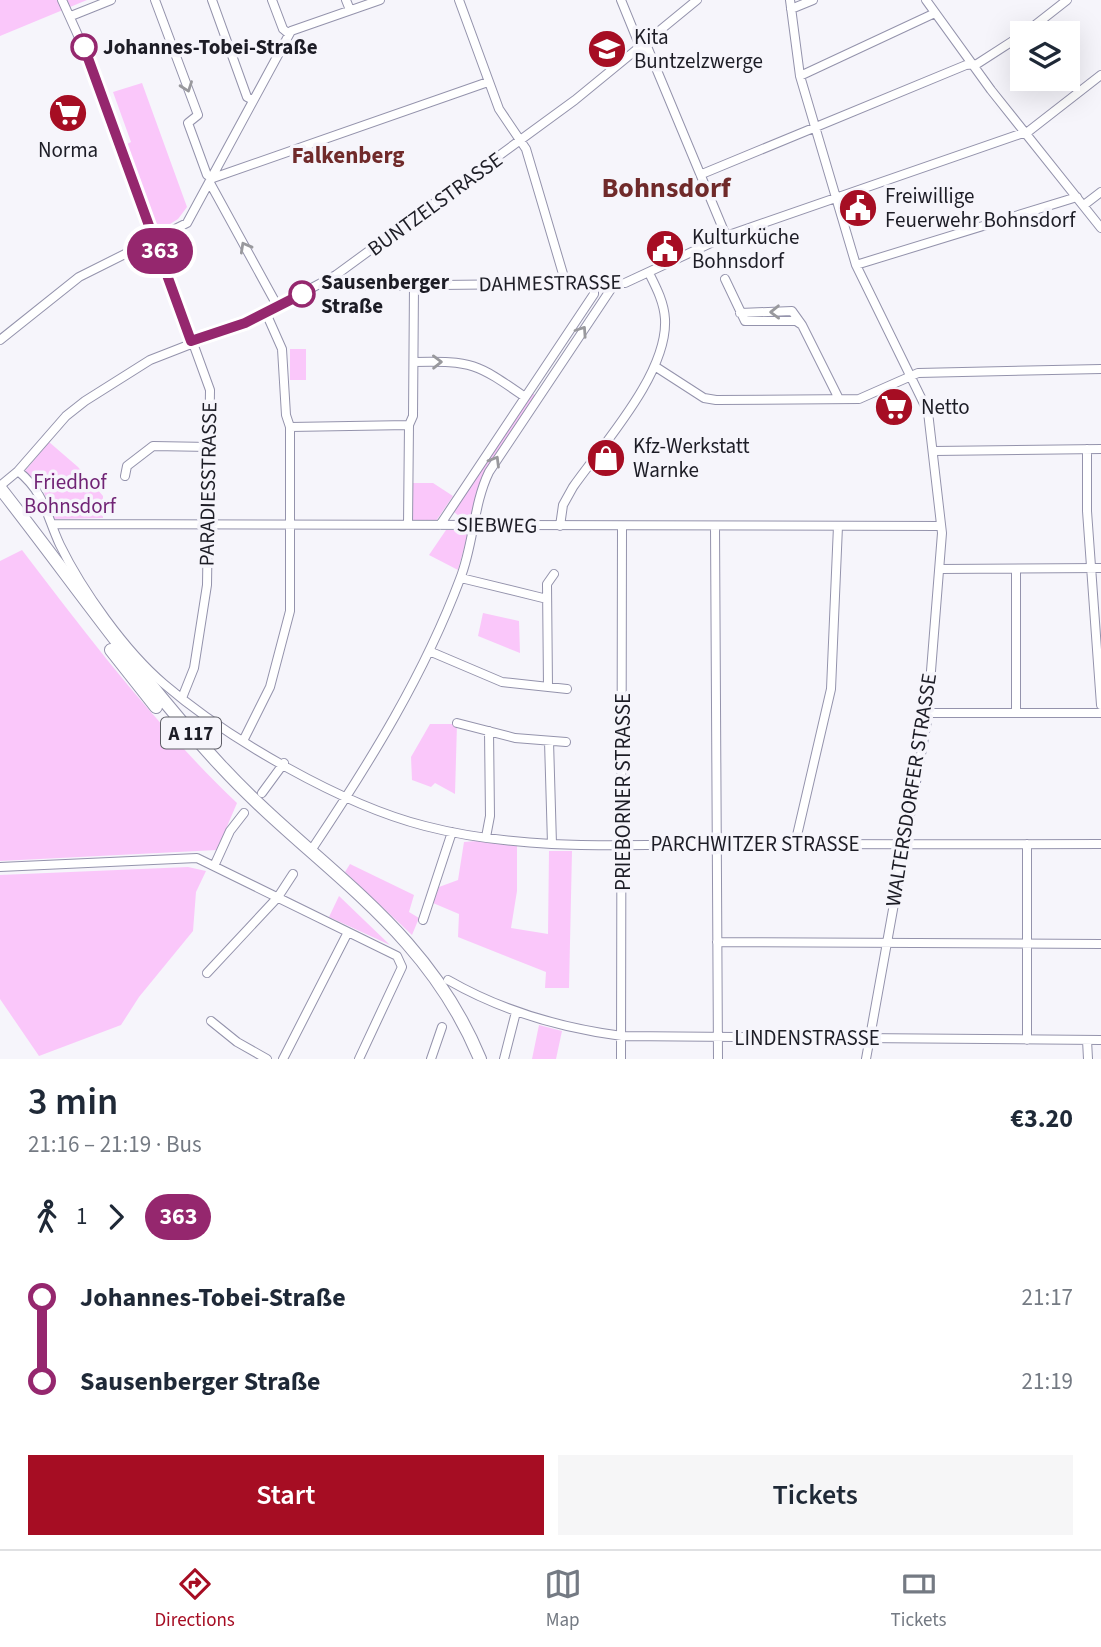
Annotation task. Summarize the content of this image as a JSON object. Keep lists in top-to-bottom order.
{
  "streets": {
    "highway": ["A 117"],
    "street": [
      "BUNTZELSTRASSE",
      "DAHMESTRASSE",
      "PARADIESSTRASSE",
      "SIEBWEG",
      "WALTERSDORFER STRASSE",
      "PRIEBORNER STRASSE",
      "PARCHWITZER STRASSE",
      "LINDENSTRASSE"
    ]
  },
  "crossings": [
    ["BUNTZELSTRASSE", "DAHMESTRASSE"],
    ["BUNTZELSTRASSE", "PARADIESSTRASSE"],
    ["BUNTZELSTRASSE", "A 117"],
    ["BUNTZELSTRASSE", "PARCHWITZER STRASSE"],
    ["DAHMESTRASSE", "WALTERSDORFER STRASSE"],
    ["PARADIESSTRASSE", "SIEBWEG"],
    ["PARADIESSTRASSE", "PARCHWITZER STRASSE"],
    ["SIEBWEG", "WALTERSDORFER STRASSE"],
    ["SIEBWEG", "PRIEBORNER STRASSE"],
    ["SIEBWEG", "PARCHWITZER STRASSE"],
    ["WALTERSDORFER STRASSE", "PARCHWITZER STRASSE"],
    ["WALTERSDORFER STRASSE", "LINDENSTRASSE"],
    ["PRIEBORNER STRASSE", "PARCHWITZER STRASSE"],
    ["PRIEBORNER STRASSE", "LINDENSTRASSE"]
  ],
  "districts": ["Falkenberg", "Bohnsdorf"],
  "parks": ["Friedhof Bohnsdorf"],
  "places": {
    "other": ["Johannes-Tobei-Straße", "Sausenberger Straße"],
    "school or university": ["Kita Buntzelzwerge"],
    "supermarket": ["Norma", "Netto"],
    "public building": ["Freiwillige Feuerwehr Bohnsdorf", "Kulturküche Bohnsdorf"],
    "shop": ["Kfz-Werkstatt Warnke"]
  },
  "lines": ["bus line 363"],
  "page": {
    "on_map": "363",
    "heading": ["3 min", "21:16 – 21:19 · Bus", "€3.20"],
    "legs": ["1", "363"],
    "list": [
      {
        "name": "Johannes-Tobei-Straße",
        "value": "21:17"
      },
      {
        "name": "Sausenberger Straße",
        "value": "21:19"
      }
    ],
    "buttons": ["Start", "Tickets"],
    "tabs": ["Directions", "Map", "Tickets"]
  }
}
